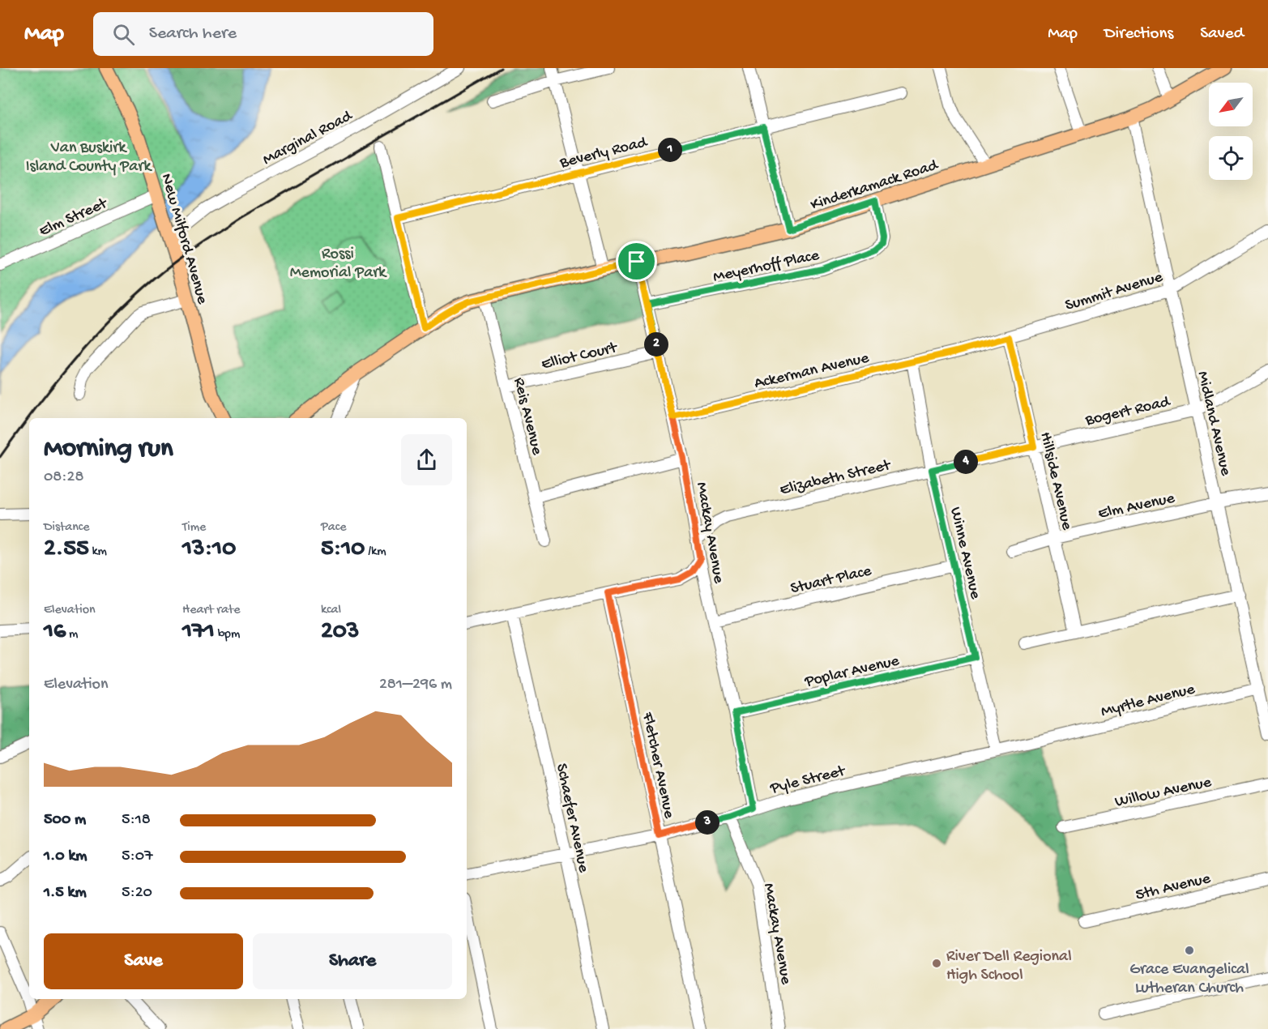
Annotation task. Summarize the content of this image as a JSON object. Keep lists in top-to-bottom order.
{
  "streets": {
    "main road": ["Kinderkamack Road", "New Milford Avenue"],
    "street": [
      "Marginal Road",
      "Beverly Road",
      "Elm Street",
      "Meyerhoff Place",
      "Summit Avenue",
      "Elliot Court",
      "Ackerman Avenue",
      "Bogert Road",
      "Reis Avenue",
      "Midland Avenue",
      "Elizabeth Street",
      "Hillside Avenue",
      "Elm Avenue",
      "Mackay Avenue",
      "Winne Avenue",
      "Stuart Place",
      "Poplar Avenue",
      "Myrtle Avenue",
      "Fletcher Avenue",
      "Pyle Street",
      "Willow Avenue",
      "Schaefer Avenue",
      "5th Avenue"
    ]
  },
  "crossings": [
    ["Marginal Road", "New Milford Avenue"],
    ["Kinderkamack Road", "Meyerhoff Place"],
    ["Kinderkamack Road", "Reis Avenue"],
    ["Kinderkamack Road", "Midland Avenue"],
    ["Kinderkamack Road", "Mackay Avenue"],
    ["Elm Street", "New Milford Avenue"],
    ["Meyerhoff Place", "Mackay Avenue"],
    ["Summit Avenue", "Ackerman Avenue"],
    ["Summit Avenue", "Midland Avenue"],
    ["Summit Avenue", "Hillside Avenue"],
    ["Elliot Court", "Reis Avenue"],
    ["Elliot Court", "Mackay Avenue"],
    ["Ackerman Avenue", "Mackay Avenue"],
    ["Ackerman Avenue", "Winne Avenue"],
    ["Bogert Road", "Midland Avenue"],
    ["Bogert Road", "Elizabeth Street"],
    ["Bogert Road", "Hillside Avenue"],
    ["Midland Avenue", "Elm Avenue"],
    ["Midland Avenue", "Myrtle Avenue"],
    ["Elizabeth Street", "Mackay Avenue"],
    ["Elizabeth Street", "Winne Avenue"],
    ["Hillside Avenue", "Elm Avenue"],
    ["Mackay Avenue", "Stuart Place"],
    ["Mackay Avenue", "Poplar Avenue"],
    ["Mackay Avenue", "Pyle Street"],
    ["Winne Avenue", "Stuart Place"],
    ["Winne Avenue", "Poplar Avenue"],
    ["Winne Avenue", "Pyle Street"],
    ["Myrtle Avenue", "Pyle Street"],
    ["Fletcher Avenue", "Pyle Street"],
    ["Pyle Street", "Schaefer Avenue"]
  ],
  "parks": ["Van Buskirk Island County Park", "Rossi Memorial Park"],
  "places": ["Grace Evangelical Lutheran Church", "River Dell Regional High School"],
  "north": "bottom left",
  "page": {
    "header": "Map",
    "search": "Search here",
    "nav": ["Map", "Directions", "Saved"],
    "pins": [
      "1",
      "2",
      "4",
      "3"
    ],
    "heading": ["Morning run", "08:28"],
    "stats": [
      ["Distance", "2.55 km"],
      ["Time", "13:10"],
      ["Pace", "5:10 /km"],
      ["Elevation", "16 m"],
      ["Heart rate", "171 bpm"],
      ["kcal", "203"]
    ],
    "chart": ["Elevation", "281–296 m"],
    "list": [
      {
        "name": "500 m",
        "note": "5:18"
      },
      {
        "name": "1.0 km",
        "note": "5:07"
      },
      {
        "name": "1.5 km",
        "note": "5:20"
      }
    ],
    "buttons": ["Save", "Share"]
  }
}
